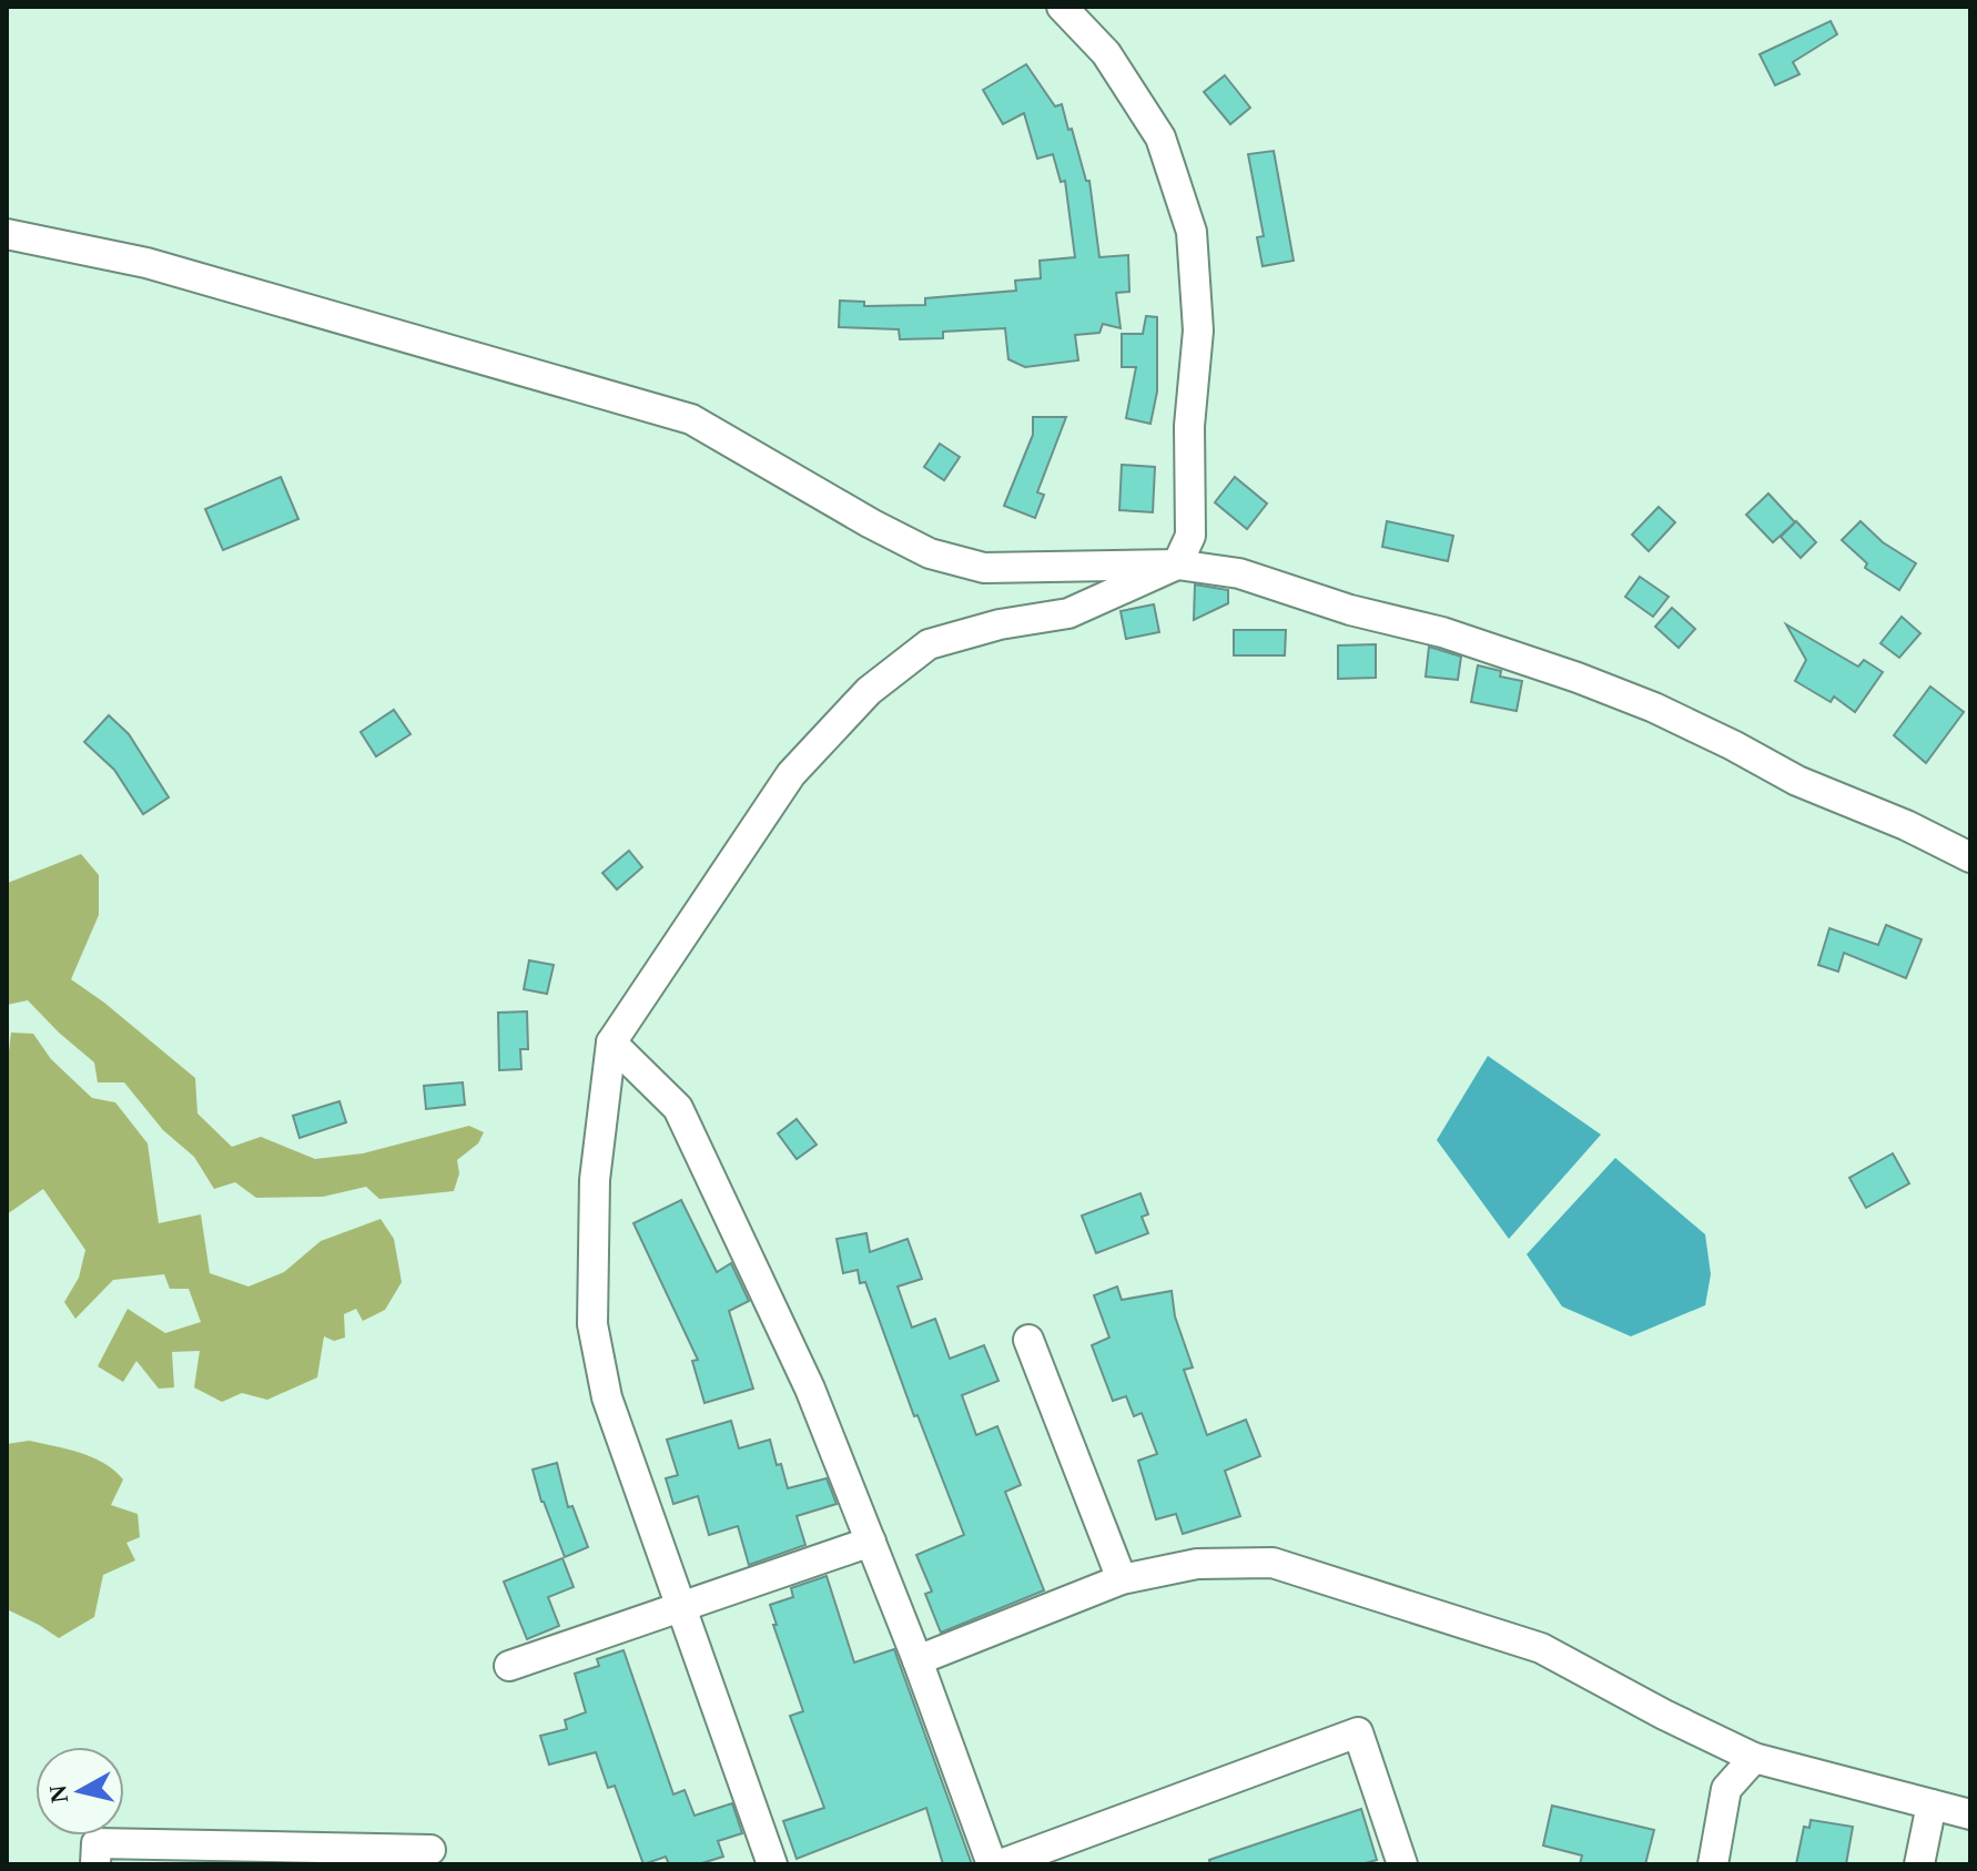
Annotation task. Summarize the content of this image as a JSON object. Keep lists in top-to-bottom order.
{
  "north": "left"
}
